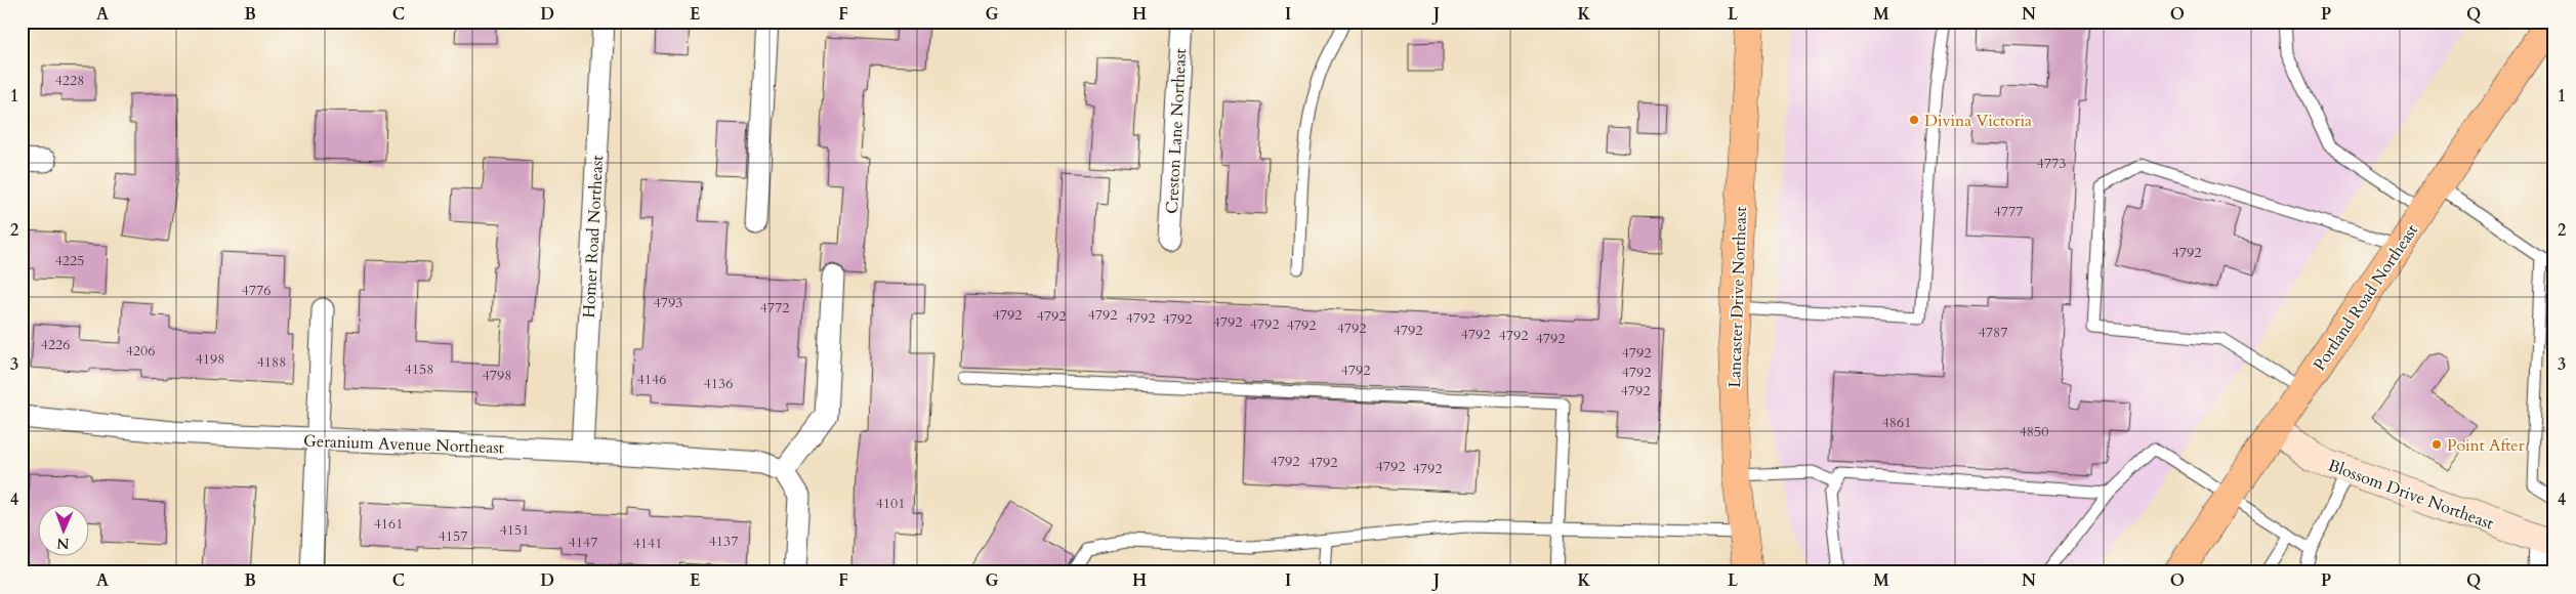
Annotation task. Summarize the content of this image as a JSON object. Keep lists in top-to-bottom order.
{
  "streets": {
    "main road": ["Lancaster Drive Northeast", "Portland Road Northeast"],
    "street": [
      "Creston Lane Northeast",
      "Homer Road Northeast",
      "Geranium Avenue Northeast",
      "Blossom Drive Northeast"
    ]
  },
  "crossings": [
    ["Homer Road Northeast", "Geranium Avenue Northeast"],
    ["Portland Road Northeast", "Blossom Drive Northeast"]
  ],
  "places": ["Divina Victoria", "Point After"],
  "house_numbers": [
    "4228",
    "4773",
    "4777",
    "4792",
    "4225",
    "4776",
    "4793",
    "4772",
    "4792",
    "4792",
    "4792",
    "4792",
    "4792",
    "4792",
    "4792",
    "4792",
    "4792",
    "4792",
    "4787",
    "4792",
    "4792",
    "4792",
    "4226",
    "4206",
    "4792",
    "4198",
    "4188",
    "4158",
    "4792",
    "4792",
    "4798",
    "4146",
    "4136",
    "4792",
    "4861",
    "4850",
    "4792",
    "4792",
    "4792",
    "4792",
    "4101",
    "4161",
    "4151",
    "4157",
    "4137",
    "4147",
    "4141"
  ],
  "north": "bottom",
  "grid": {
    "columns": [
      "A",
      "B",
      "C",
      "D",
      "E",
      "F",
      "G",
      "H",
      "I",
      "J",
      "K",
      "L",
      "M",
      "N",
      "O",
      "P",
      "Q"
    ],
    "rows": [
      "1",
      "2",
      "3",
      "4"
    ]
  }
}
